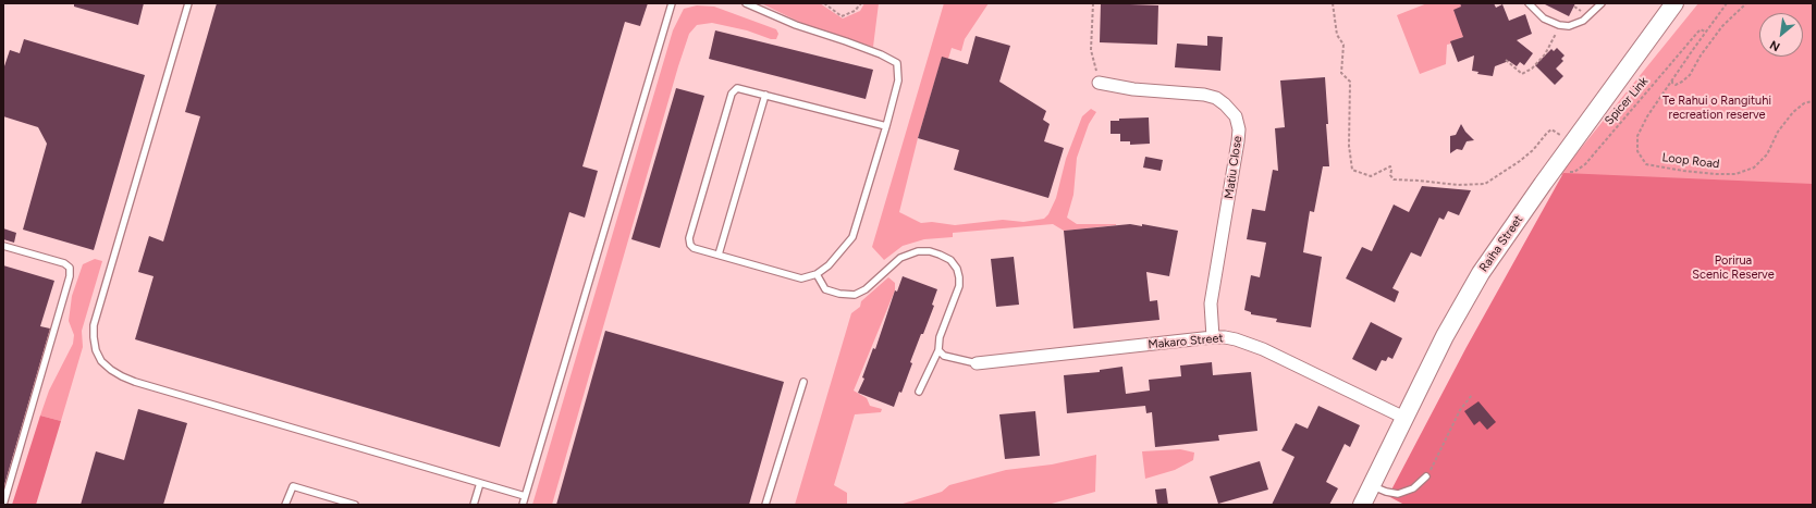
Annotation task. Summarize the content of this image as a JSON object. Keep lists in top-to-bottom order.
{
  "streets": {
    "main road": ["Raiha Street"],
    "street": ["Matiu Close", "Makaro Street"],
    "path": ["Spicer Link", "Loop Road"]
  },
  "crossings": [
    ["Spicer Link", "Loop Road"],
    ["Spicer Link", "Raiha Street"],
    ["Matiu Close", "Makaro Street"],
    ["Raiha Street", "Makaro Street"]
  ],
  "parks": ["Te Rahui o Rangituhi recreation reserve", "Porirua Scenic Reserve"],
  "north": "bottom left"
}
